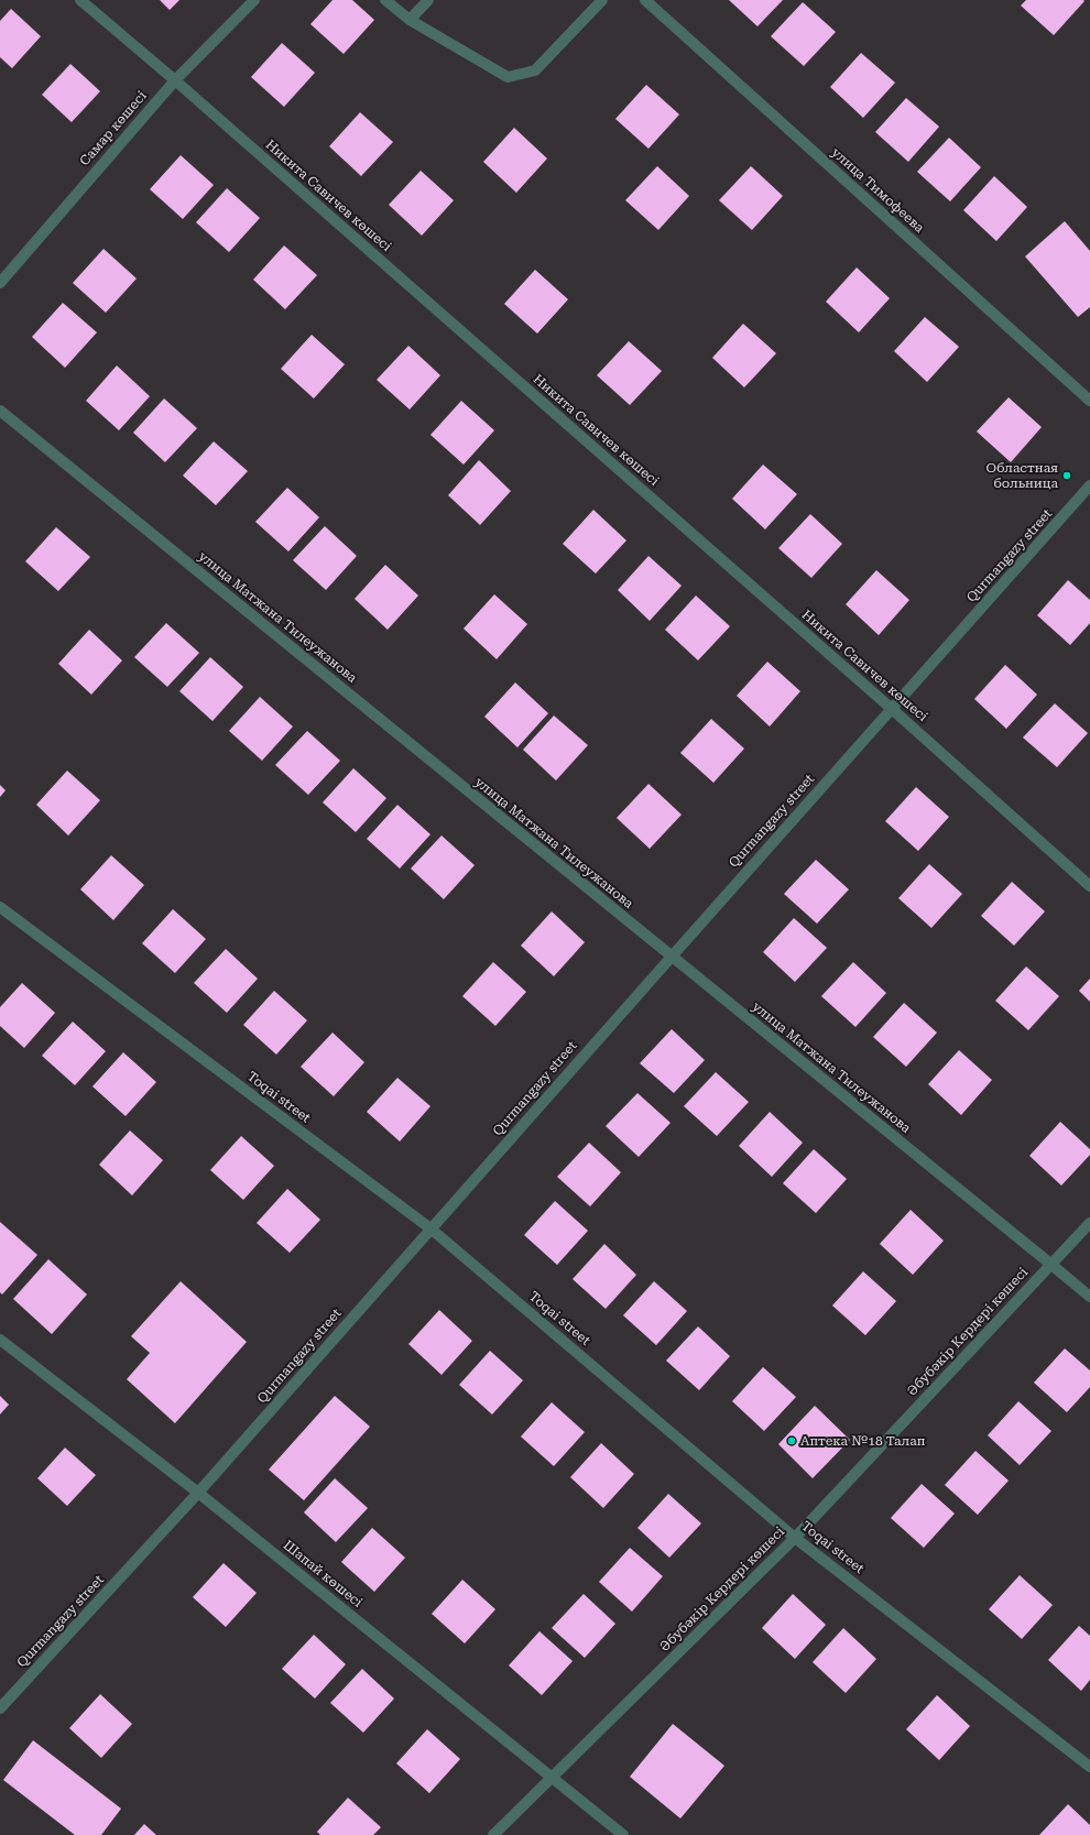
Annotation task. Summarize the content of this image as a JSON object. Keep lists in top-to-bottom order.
{
  "streets": {
    "street": [
      "Самар көшесі",
      "улица Тимофеева",
      "Никита Савичев көшесі",
      "Qurmangazy street",
      "улица Матжана Тилеужанова",
      "Toqai street",
      "Әбубәкір Кердері көшесі",
      "Шапай көшесі"
    ]
  },
  "crossings": [
    ["Самар көшесі", "Никита Савичев көшесі"],
    ["Никита Савичев көшесі", "Qurmangazy street"],
    ["Qurmangazy street", "улица Матжана Тилеужанова"],
    ["Qurmangazy street", "Toqai street"],
    ["Qurmangazy street", "Шапай көшесі"],
    ["улица Матжана Тилеужанова", "Әбубәкір Кердері көшесі"],
    ["Toqai street", "Әбубәкір Кердері көшесі"],
    ["Әбубәкір Кердері көшесі", "Шапай көшесі"]
  ],
  "places": ["Областная больница", "Аптека №18 Талап"]
}
